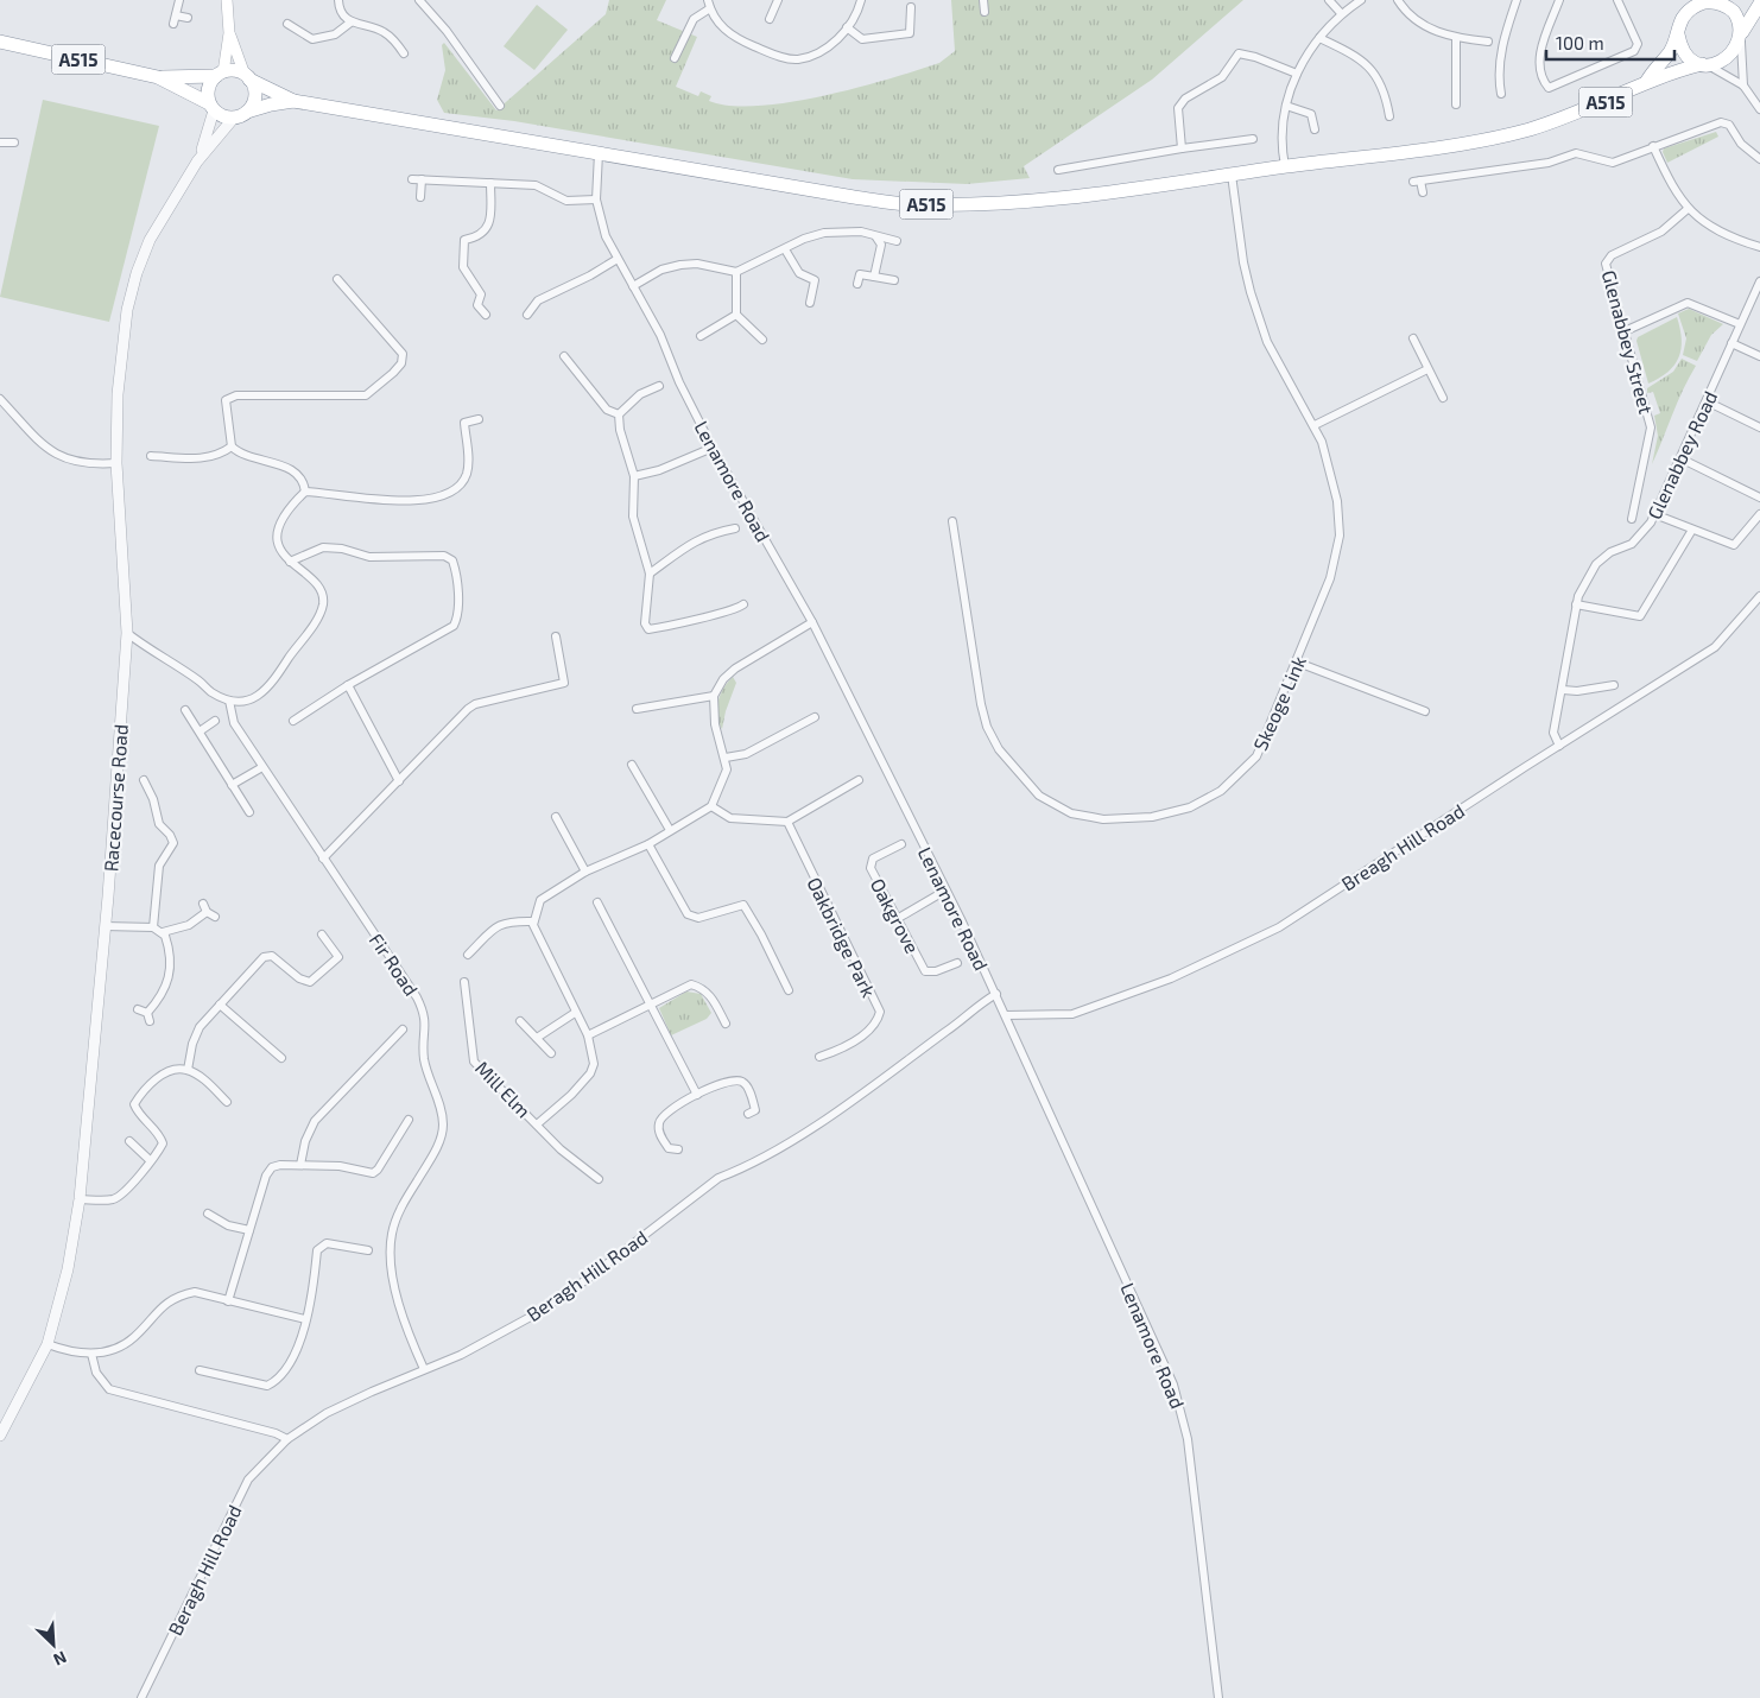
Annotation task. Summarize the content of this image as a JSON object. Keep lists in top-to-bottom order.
{
  "streets": {
    "highway": ["A515"],
    "street": [
      "Glenabbey Street",
      "Glenabbey Road",
      "Lenamore Road",
      "Skeoge Link",
      "Racecourse Road",
      "Breagh Hill Road",
      "Oakgrove",
      "Oakbridge Park",
      "Fir Road",
      "Mill Elm",
      "Beragh Hill Road"
    ]
  },
  "crossings": [
    ["A515", "Lenamore Road"],
    ["A515", "Skeoge Link"],
    ["A515", "Racecourse Road"],
    ["Glenabbey Road", "Breagh Hill Road"],
    ["Lenamore Road", "Breagh Hill Road"],
    ["Lenamore Road", "Beragh Hill Road"],
    ["Fir Road", "Beragh Hill Road"]
  ],
  "scale_bar": "100 m",
  "north": "bottom right"
}
